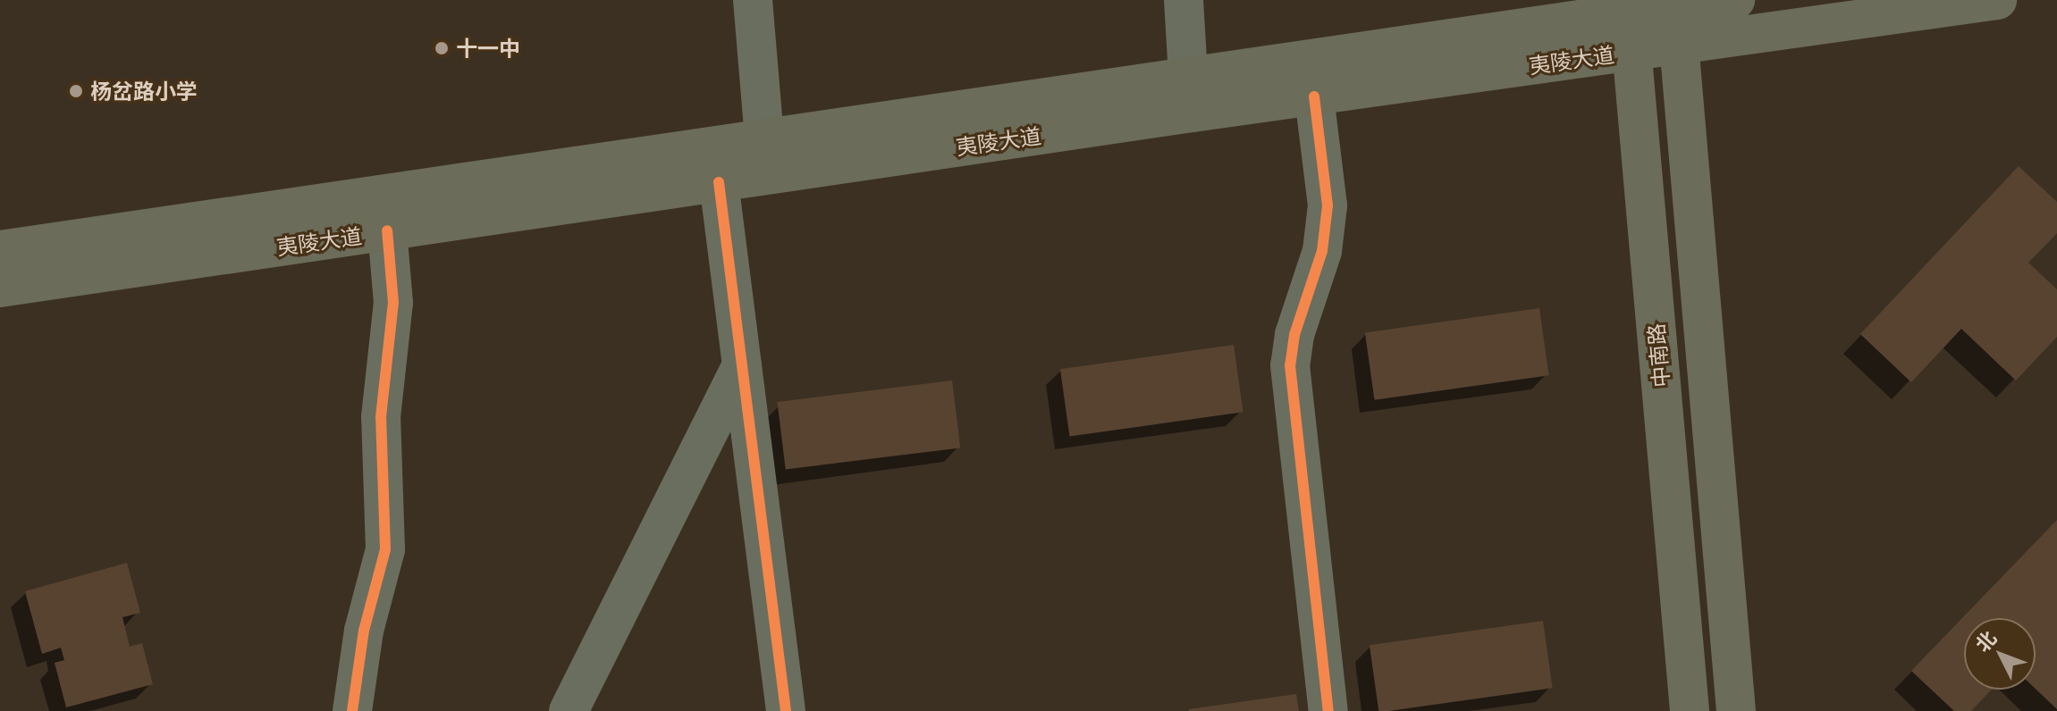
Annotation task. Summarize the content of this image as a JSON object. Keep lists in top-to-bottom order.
{
  "streets": {
    "main road": ["夷陵大道", "中南路"]
  },
  "crossings": [
    ["夷陵大道", "中南路"]
  ],
  "places": ["十一中", "杨岔路小学"],
  "north": "top left"
}
